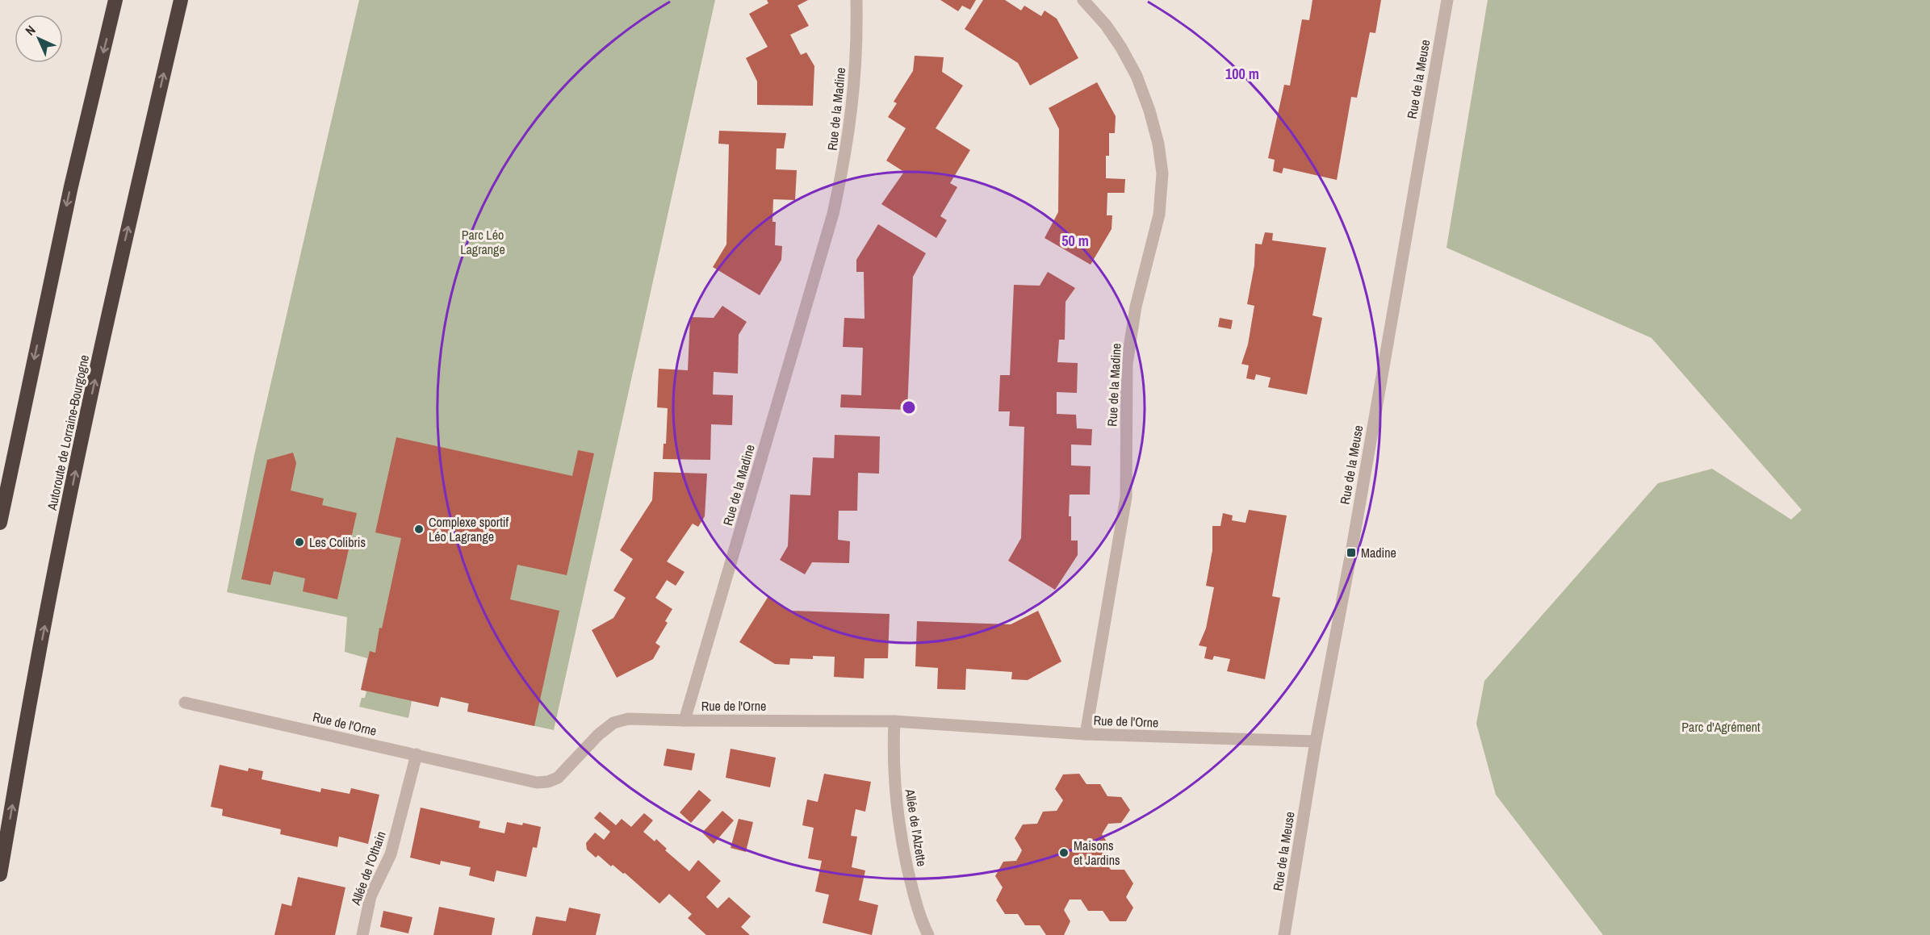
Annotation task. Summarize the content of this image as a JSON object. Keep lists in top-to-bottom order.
{
  "streets": {
    "highway": ["Autoroute de Lorraine-Bourgogne"],
    "street": [
      "Rue de la Meuse",
      "Rue de la Madine",
      "Rue de l'Orne",
      "Allée de l'Alzette",
      "Allée de l'Othain"
    ]
  },
  "crossings": [
    ["Rue de la Meuse", "Rue de l'Orne"],
    ["Rue de la Madine", "Rue de l'Orne"],
    ["Rue de l'Orne", "Allée de l'Alzette"],
    ["Rue de l'Orne", "Allée de l'Othain"]
  ],
  "parks": ["Parc Léo Lagrange", "Parc d'Agrément"],
  "places": {
    "other": ["Complexe sportif Léo Lagrange", "Les Colibris", "Maisons et Jardins"],
    "transit": ["Madine"]
  },
  "north": "top left",
  "rings": ["100 m", "50 m"]
}
